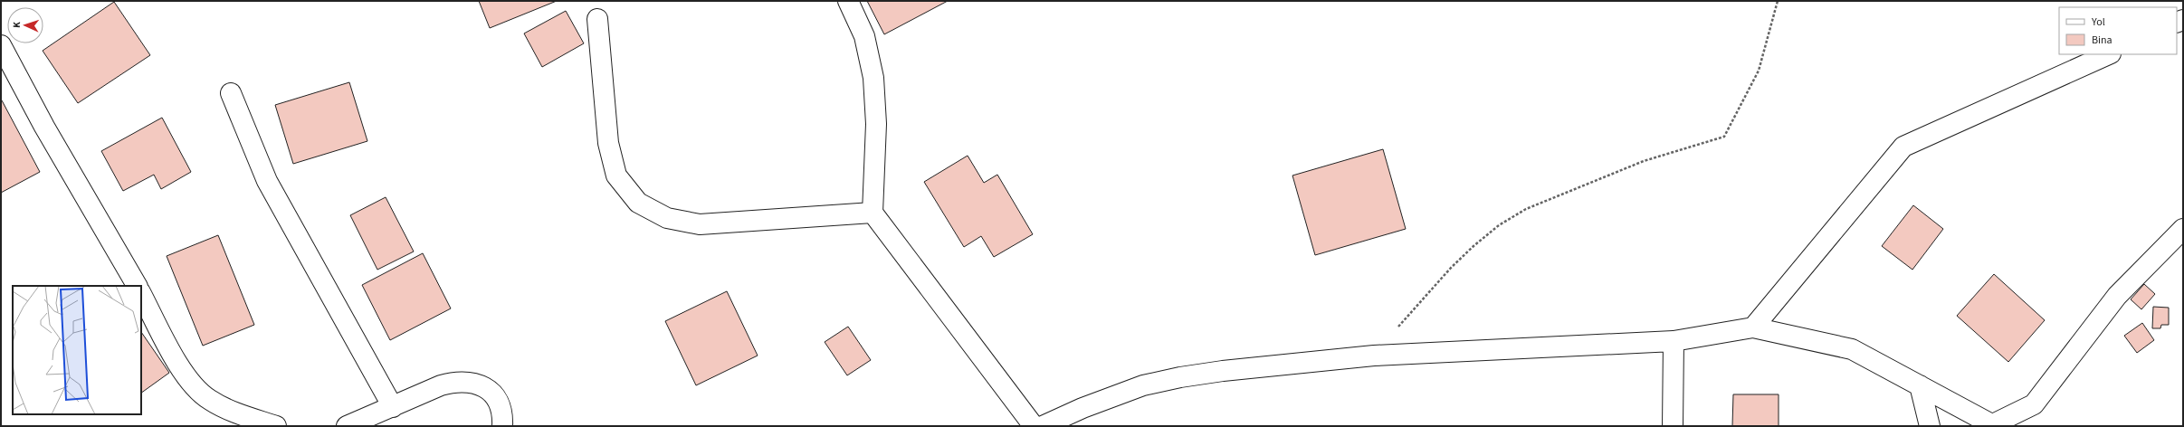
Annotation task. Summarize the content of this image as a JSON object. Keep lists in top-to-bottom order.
{
  "legend": ["Yol", "Bina"],
  "north": "left"
}
